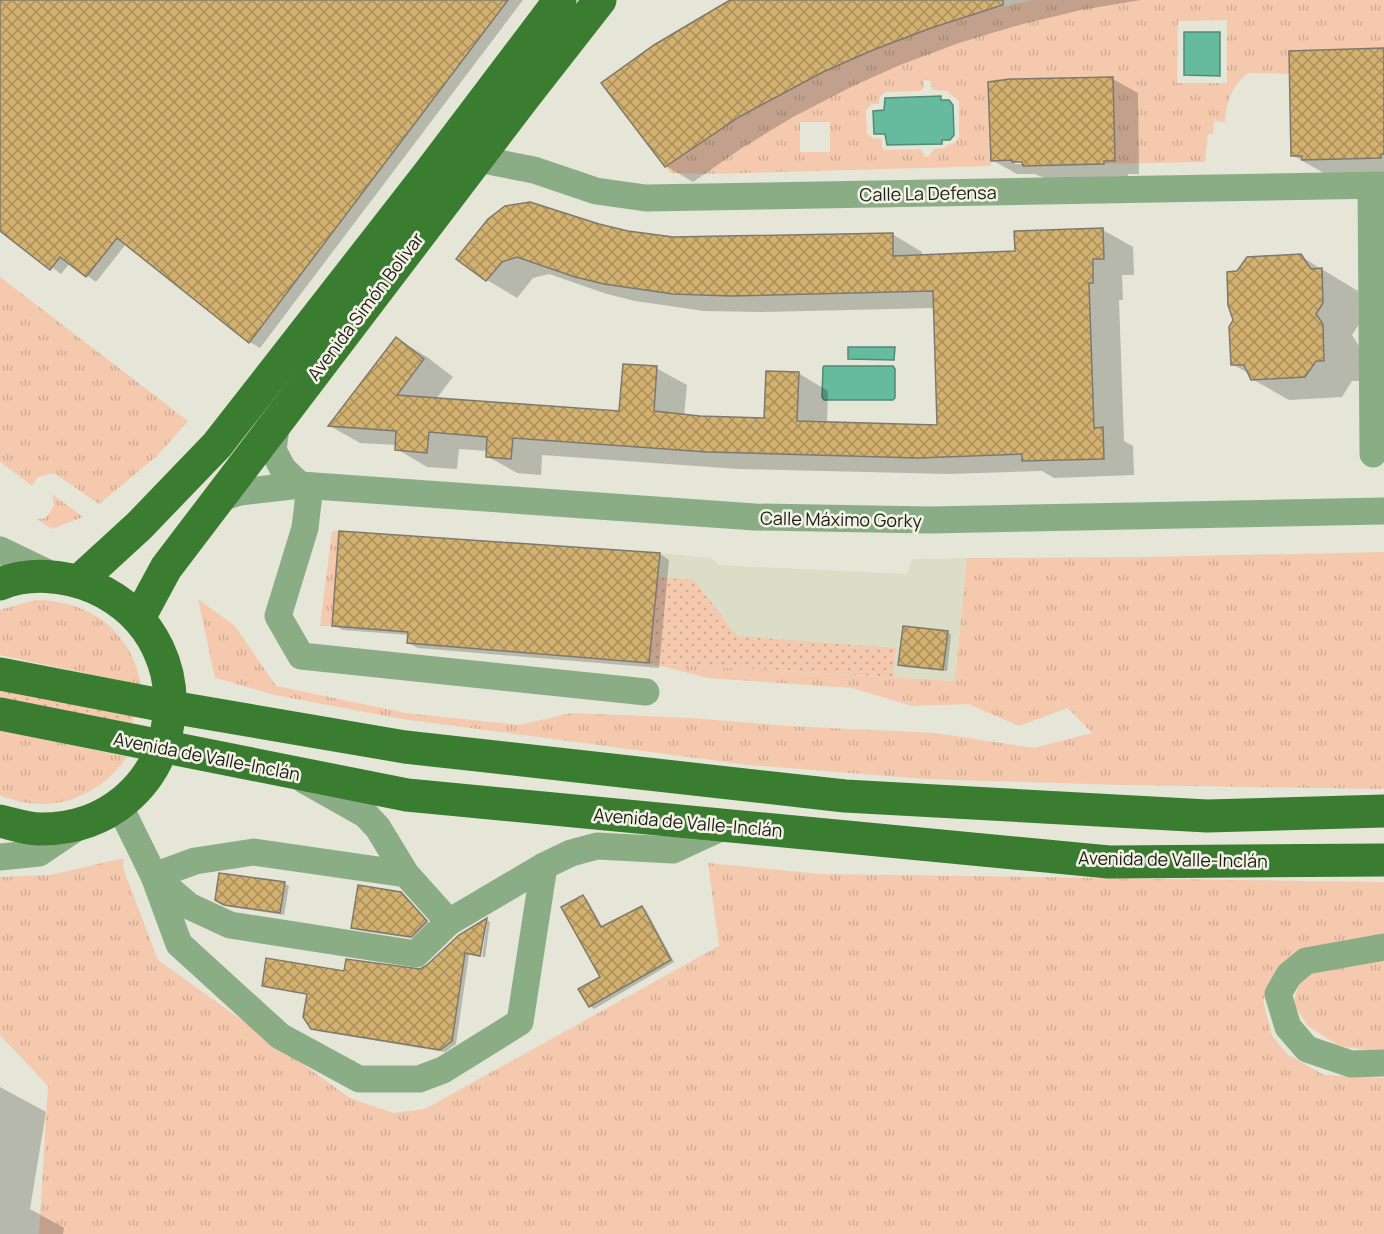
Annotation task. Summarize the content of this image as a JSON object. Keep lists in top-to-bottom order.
{
  "streets": {
    "main road": ["Avenida Simón Bolivar", "Avenida de Valle-Inclán"],
    "street": ["Calle La Defensa", "Calle Máximo Gorky"]
  },
  "crossings": [
    ["Calle La Defensa", "Avenida Simón Bolivar"],
    ["Avenida Simón Bolivar", "Calle Máximo Gorky"]
  ]
}
